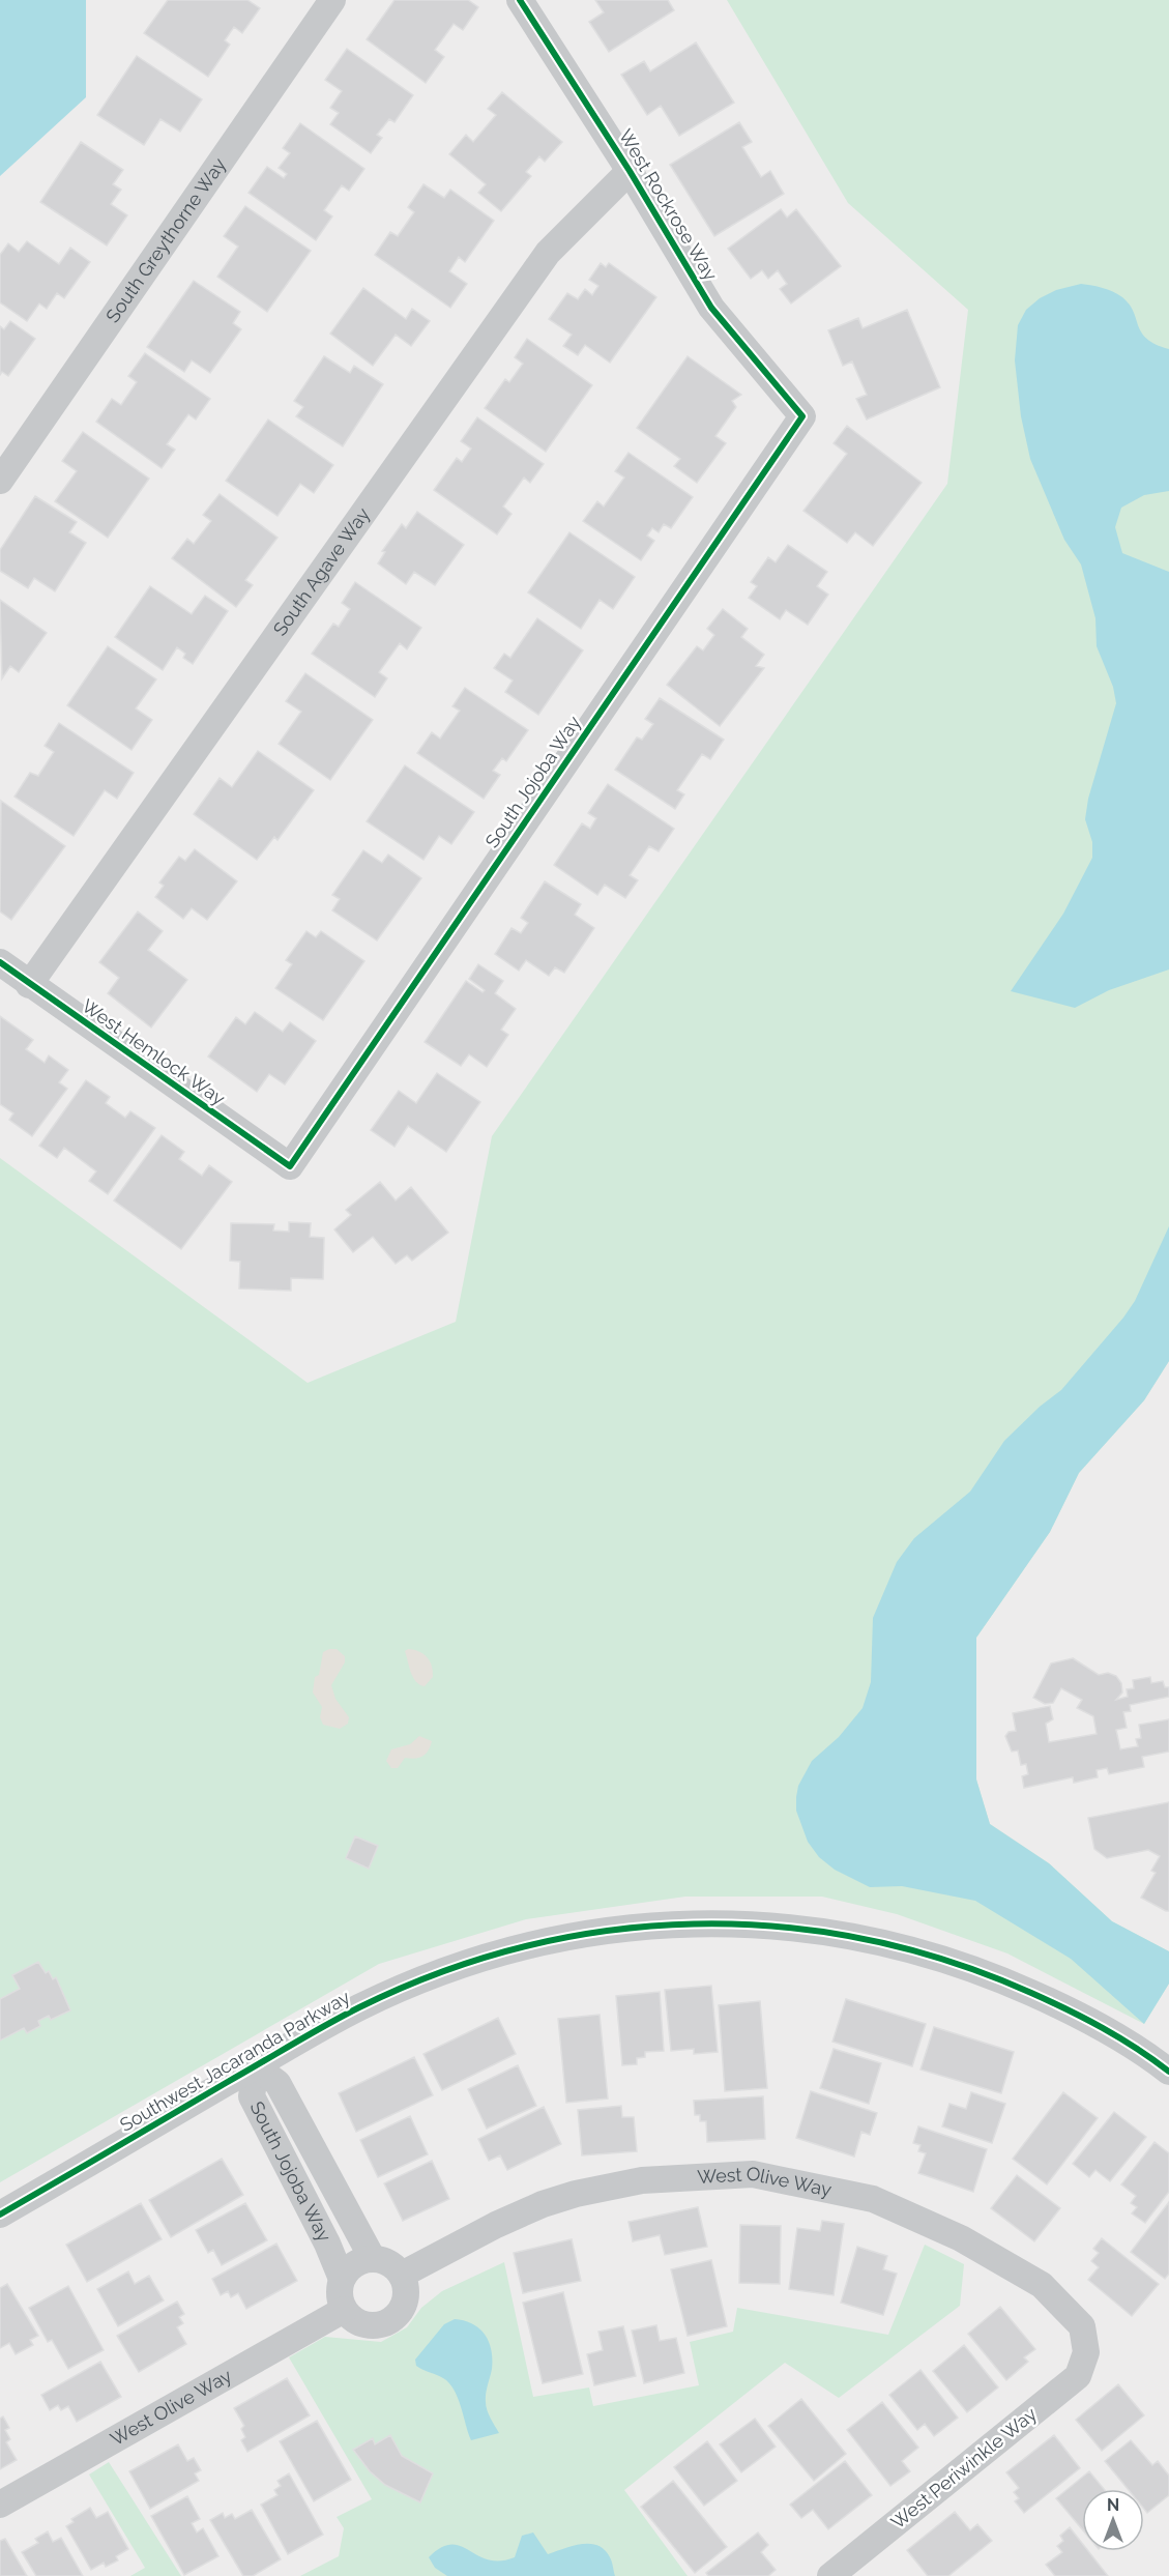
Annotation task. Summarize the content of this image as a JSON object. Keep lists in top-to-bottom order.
{
  "streets": {
    "street": [
      "West Rockrose Way",
      "South Greythorne Way",
      "South Agave Way",
      "South Jojoba Way",
      "West Hemlock Way",
      "Southwest Jacaranda Parkway",
      "West Olive Way",
      "West Periwinkle Way"
    ]
  },
  "crossings": [
    ["West Rockrose Way", "South Agave Way"],
    ["West Rockrose Way", "South Jojoba Way"],
    ["South Agave Way", "West Hemlock Way"],
    ["South Jojoba Way", "West Hemlock Way"],
    ["South Jojoba Way", "Southwest Jacaranda Parkway"],
    ["South Jojoba Way", "West Olive Way"],
    ["West Olive Way", "West Periwinkle Way"]
  ],
  "north": "top"
}
